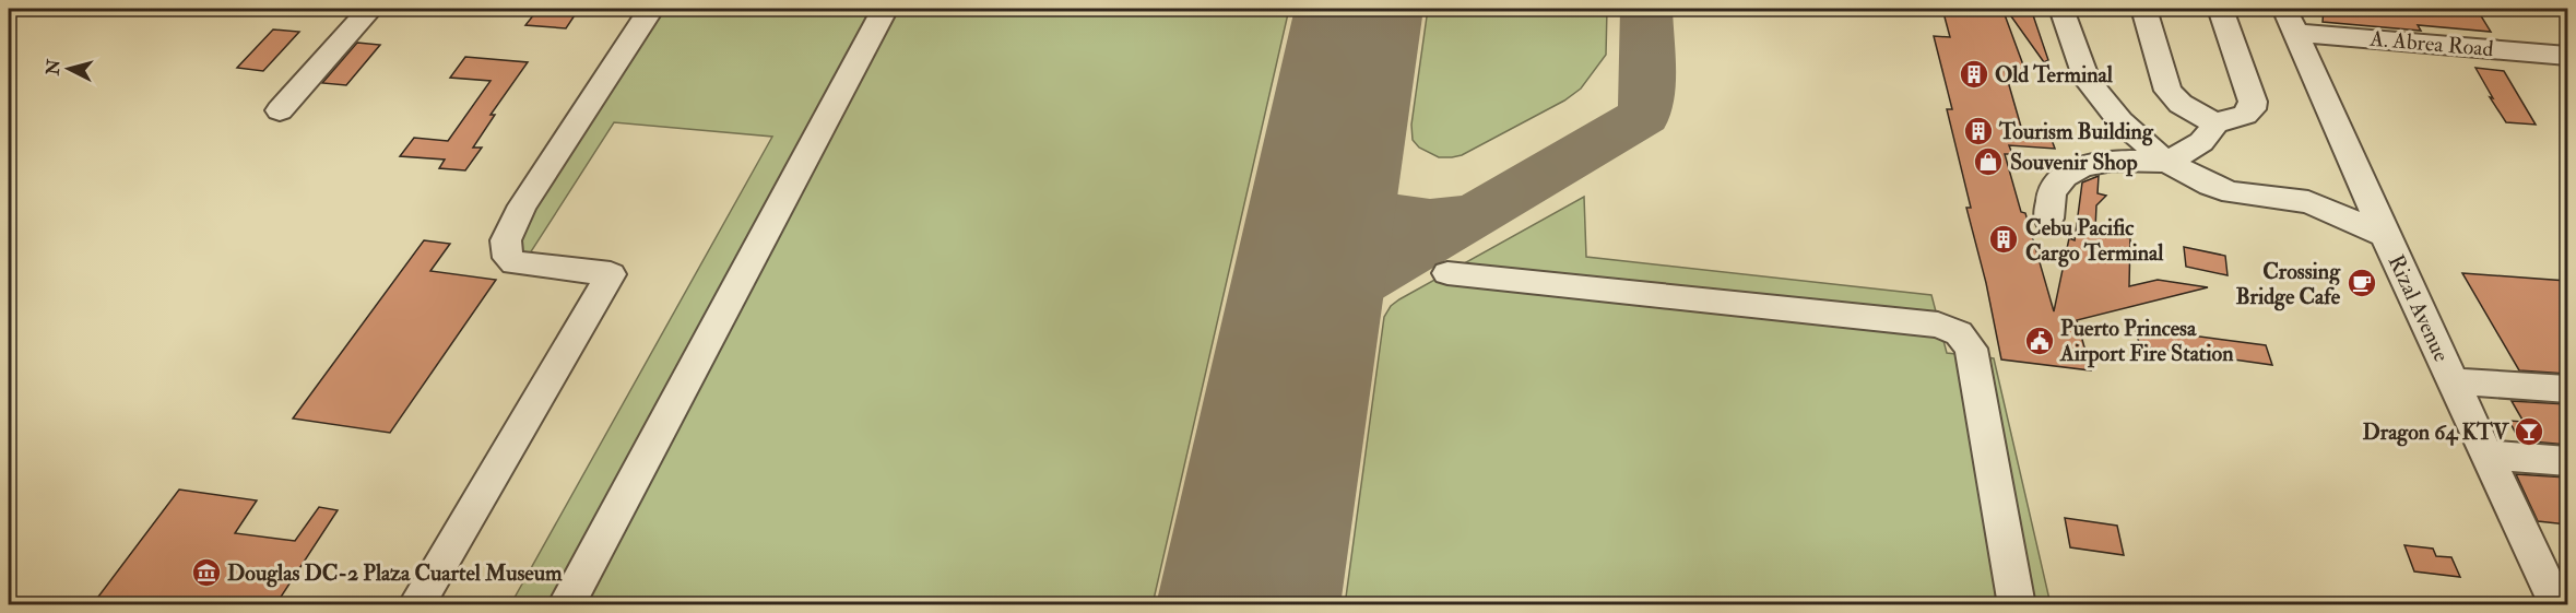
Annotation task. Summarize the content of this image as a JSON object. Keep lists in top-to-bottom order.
{
  "streets": {
    "street": ["A. Abrea Road", "Rizal Avenue"]
  },
  "crossings": [
    ["A. Abrea Road", "Rizal Avenue"]
  ],
  "places": {
    "building": ["Old Terminal", "Tourism Building", "Cebu Pacific Cargo Terminal"],
    "shop": ["Souvenir Shop"],
    "cafe": ["Crossing Bridge Cafe"],
    "public building": ["Puerto Princesa Airport Fire Station"],
    "bar": ["Dragon 64 KTV"],
    "museum": ["Douglas DC-2 Plaza Cuartel Museum"]
  },
  "north": "left"
}
